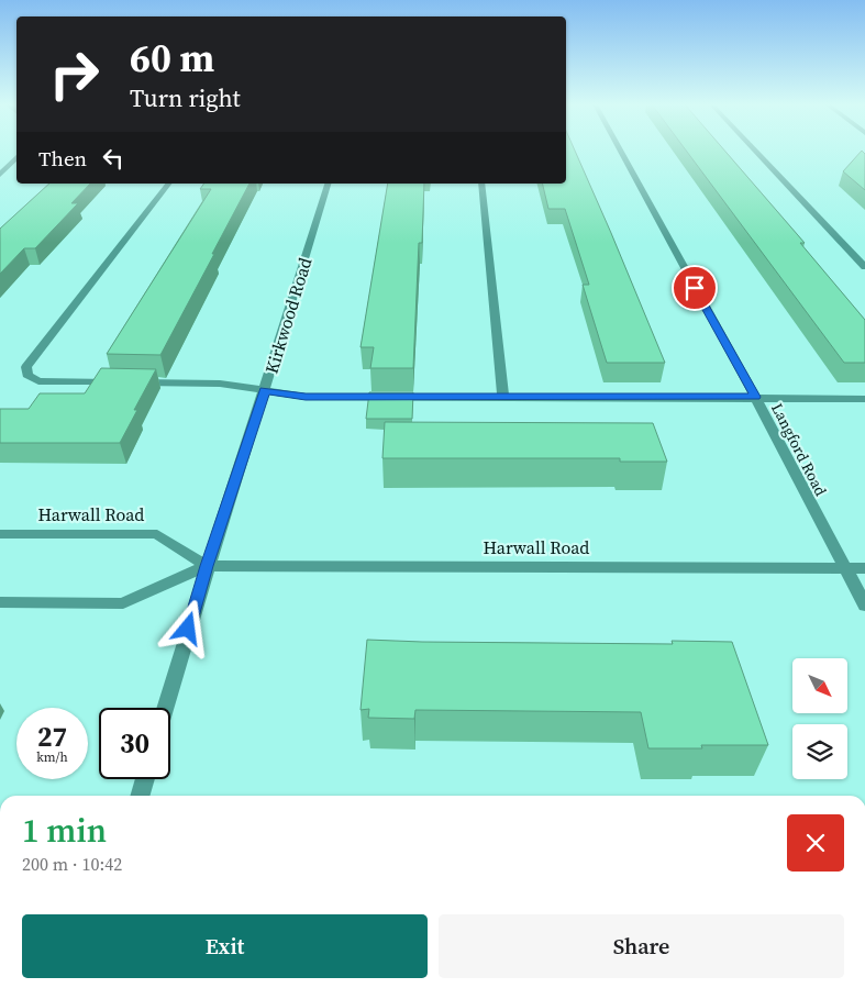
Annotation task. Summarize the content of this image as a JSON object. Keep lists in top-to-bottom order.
{
  "streets": {
    "street": ["Kirkwood Road", "Langford Road", "Harwall Road"]
  },
  "crossings": [
    ["Kirkwood Road", "Harwall Road"],
    ["Langford Road", "Harwall Road"]
  ],
  "north": "bottom right",
  "page": {
    "turn": ["60 m", "Turn right"],
    "then": "Then",
    "speed": "27 km/h",
    "limit": "30",
    "heading": ["1 min", "200 m · 10:42"],
    "buttons": ["Exit", "Share"]
  }
}
